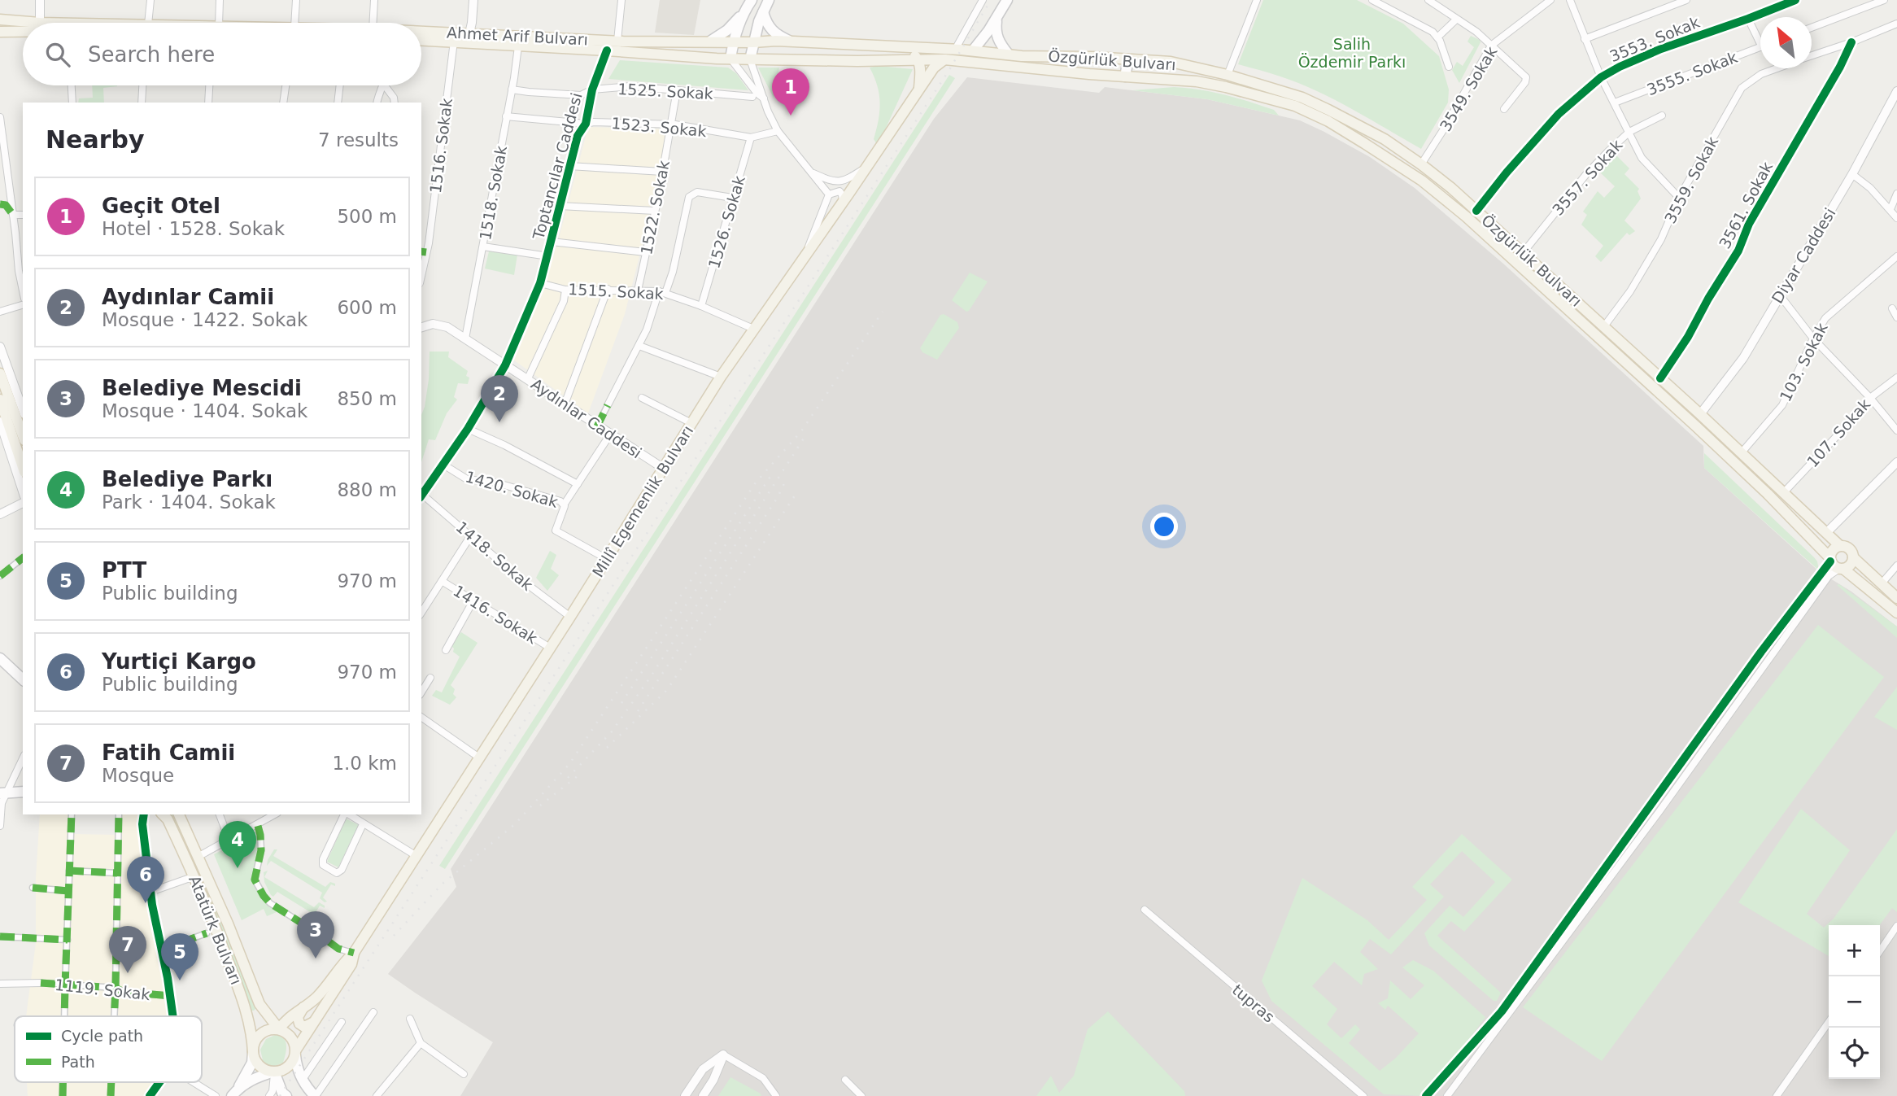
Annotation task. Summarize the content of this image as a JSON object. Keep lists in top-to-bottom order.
{
  "streets": {
    "main road": [
      "Ahmet Arif Bulvarı",
      "Özgürlük Bulvarı",
      "Millî Egemenlik Bulvarı",
      "Atatürk Bulvarı"
    ],
    "street": [
      "3553. Sokak",
      "3555. Sokak",
      "3549. Sokak",
      "1525. Sokak",
      "1523. Sokak",
      "1516. Sokak",
      "Toptancılar Caddesi",
      "3557. Sokak",
      "3559. Sokak",
      "1518. Sokak",
      "3561. Sokak",
      "1522. Sokak",
      "1526. Sokak",
      "Diyar Caddesi",
      "1515. Sokak",
      "103. Sokak",
      "Aydınlar Caddesi",
      "107. Sokak",
      "1420. Sokak",
      "1418. Sokak",
      "1416. Sokak",
      "1119. Sokak",
      "tupras"
    ]
  },
  "crossings": [
    ["Ahmet Arif Bulvarı", "Özgürlük Bulvarı"],
    ["Ahmet Arif Bulvarı", "1516. Sokak"],
    ["Ahmet Arif Bulvarı", "Toptancılar Caddesi"],
    ["Ahmet Arif Bulvarı", "1518. Sokak"],
    ["Ahmet Arif Bulvarı", "Millî Egemenlik Bulvarı"],
    ["3553. Sokak", "Özgürlük Bulvarı"],
    ["Özgürlük Bulvarı", "3549. Sokak"],
    ["Özgürlük Bulvarı", "3557. Sokak"],
    ["Özgürlük Bulvarı", "3559. Sokak"],
    ["Özgürlük Bulvarı", "3561. Sokak"],
    ["Özgürlük Bulvarı", "Diyar Caddesi"],
    ["Özgürlük Bulvarı", "103. Sokak"],
    ["Özgürlük Bulvarı", "107. Sokak"],
    ["Özgürlük Bulvarı", "Millî Egemenlik Bulvarı"],
    ["1525. Sokak", "Toptancılar Caddesi"],
    ["1525. Sokak", "1518. Sokak"],
    ["1525. Sokak", "1522. Sokak"],
    ["1523. Sokak", "Toptancılar Caddesi"],
    ["1523. Sokak", "1518. Sokak"],
    ["1523. Sokak", "1522. Sokak"],
    ["1523. Sokak", "1526. Sokak"],
    ["Toptancılar Caddesi", "1515. Sokak"],
    ["Toptancılar Caddesi", "Aydınlar Caddesi"],
    ["Toptancılar Caddesi", "1420. Sokak"],
    ["3559. Sokak", "3561. Sokak"],
    ["1518. Sokak", "Aydınlar Caddesi"],
    ["1522. Sokak", "1515. Sokak"],
    ["1526. Sokak", "1515. Sokak"],
    ["1515. Sokak", "Millî Egemenlik Bulvarı"],
    ["Aydınlar Caddesi", "Millî Egemenlik Bulvarı"],
    ["1420. Sokak", "Millî Egemenlik Bulvarı"],
    ["Millî Egemenlik Bulvarı", "1418. Sokak"],
    ["Millî Egemenlik Bulvarı", "1416. Sokak"]
  ],
  "parks": ["Salih Özdemir Parkı"],
  "legend": ["Cycle path", "Path"],
  "north": "top left",
  "page": {
    "search": "Search here",
    "pins": [
      "1",
      "2",
      "4",
      "6",
      "3",
      "7",
      "5"
    ],
    "heading": ["Nearby", "7 results"],
    "list": [
      {
        "mark": "1",
        "name": "Geçit Otel",
        "note": "Hotel · 1528. Sokak",
        "value": "500 m"
      },
      {
        "mark": "2",
        "name": "Aydınlar Camii",
        "note": "Mosque · 1422. Sokak",
        "value": "600 m"
      },
      {
        "mark": "3",
        "name": "Belediye Mescidi",
        "note": "Mosque · 1404. Sokak",
        "value": "850 m"
      },
      {
        "mark": "4",
        "name": "Belediye Parkı",
        "note": "Park · 1404. Sokak",
        "value": "880 m"
      },
      {
        "mark": "5",
        "name": "PTT",
        "note": "Public building",
        "value": "970 m"
      },
      {
        "mark": "6",
        "name": "Yurtiçi Kargo",
        "note": "Public building",
        "value": "970 m"
      },
      {
        "mark": "7",
        "name": "Fatih Camii",
        "note": "Mosque",
        "value": "1.0 km"
      }
    ],
    "map_buttons": ["+", "−"]
  }
}
